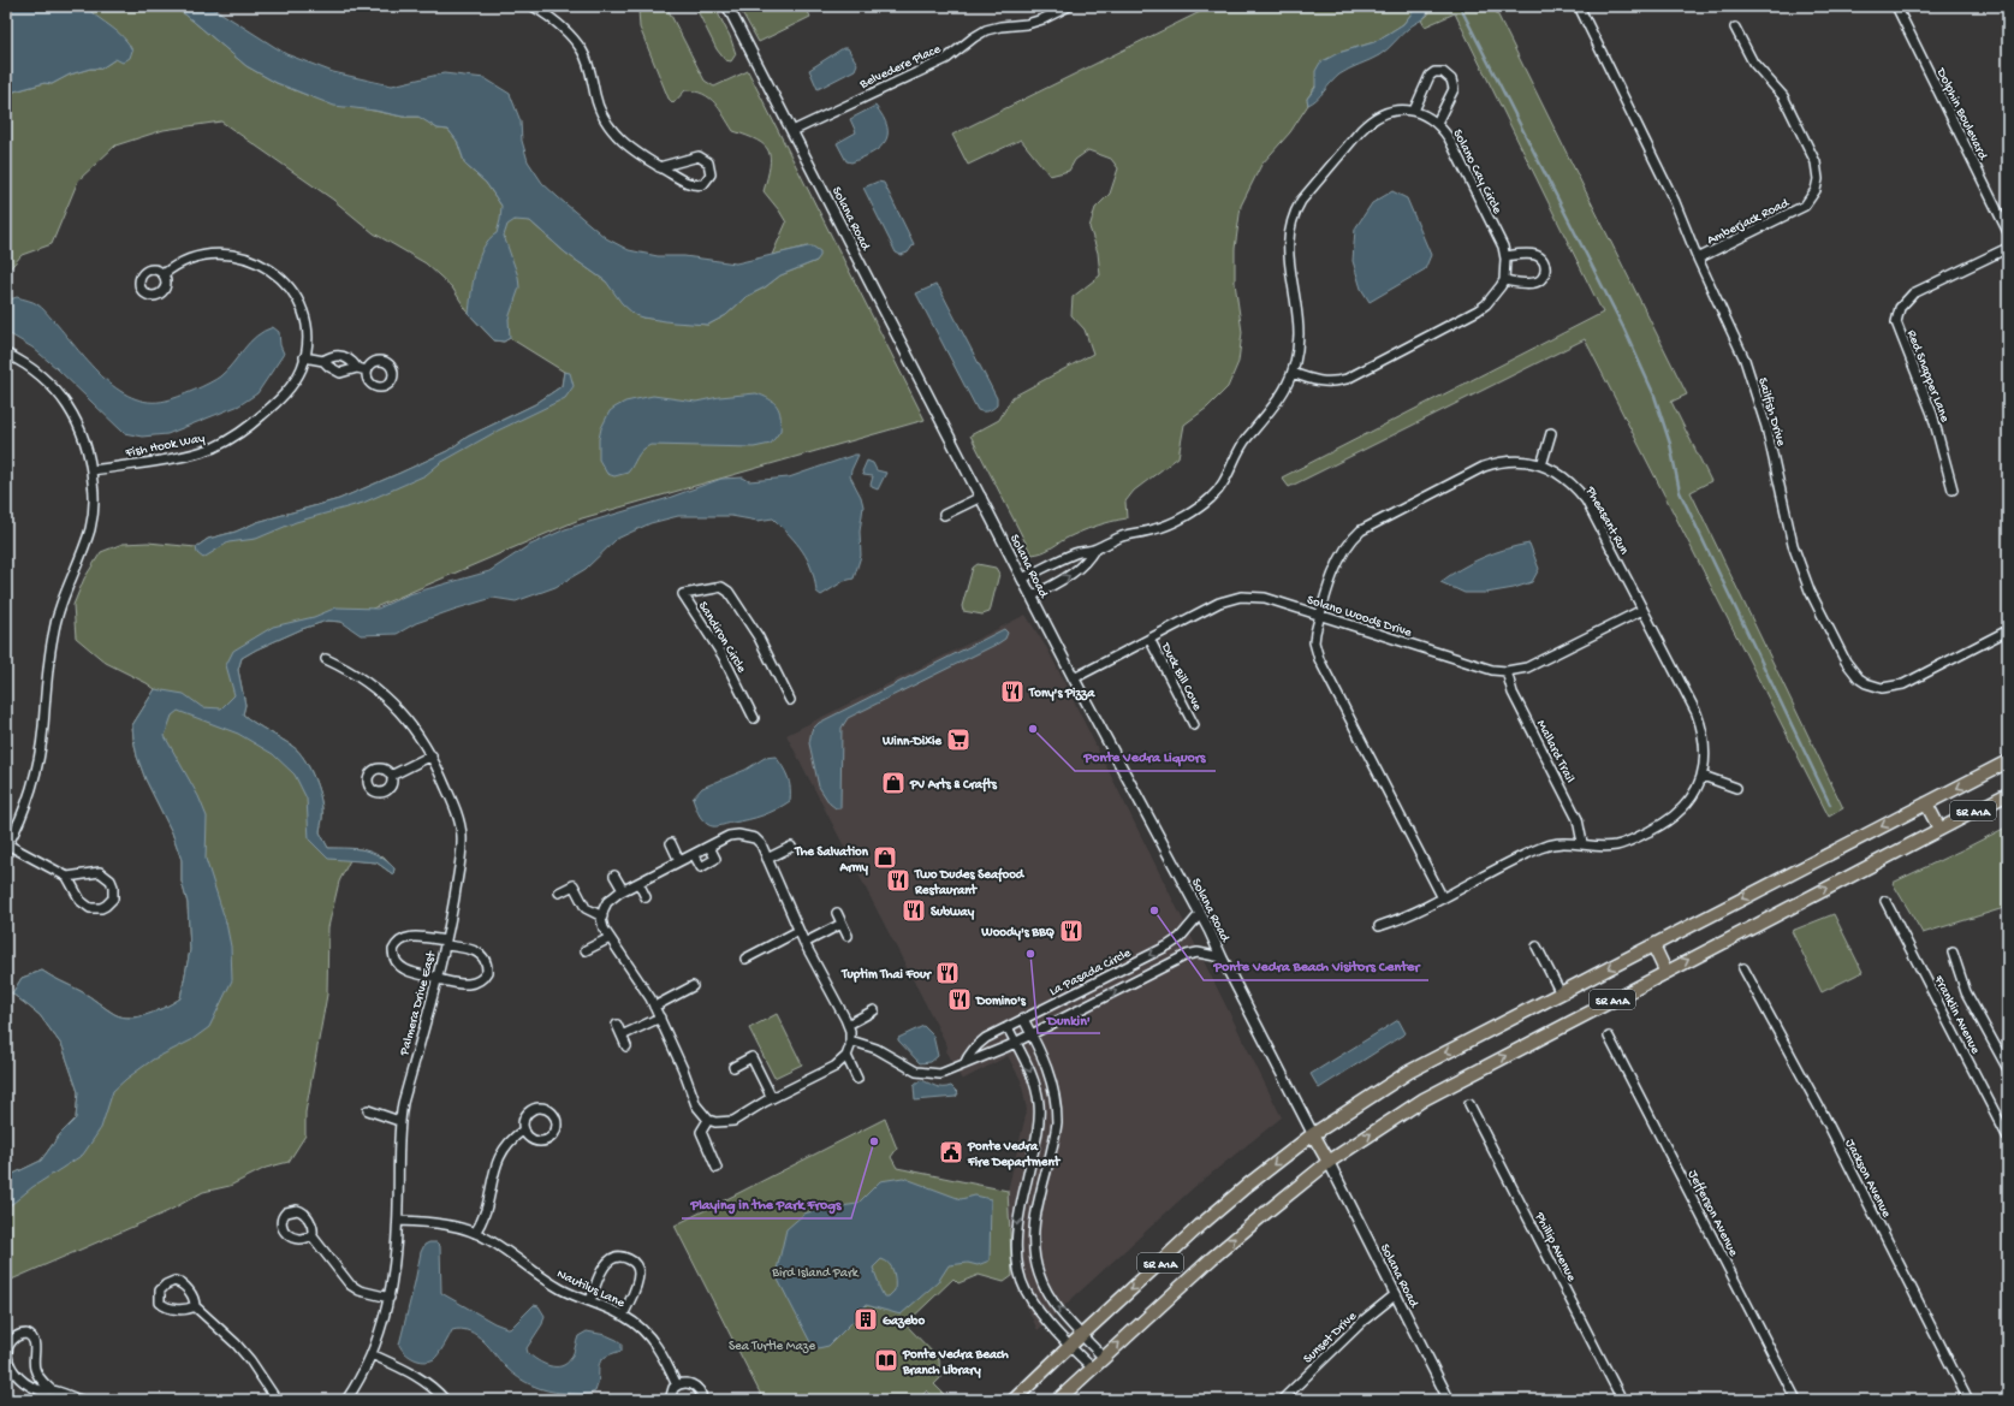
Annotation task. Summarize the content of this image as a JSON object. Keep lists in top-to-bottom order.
{
  "streets": {
    "main road": ["SR A1A"],
    "street": [
      "Belvedere Place",
      "Dolphin Boulevard",
      "Solano Cay Circle",
      "Solana Road",
      "Amberjack Road",
      "Red Snapper Lane",
      "Sailfish Drive",
      "Fish Hook Way",
      "Pheasant Run",
      "Solano Woods Drive",
      "Sandiron Circle",
      "Duck Bill Cove",
      "Mallard Trail",
      "La Pasada Circle",
      "Palmera Drive East",
      "Franklin Avenue",
      "Jackson Avenue",
      "Jefferson Avenue",
      "Phillip Avenue",
      "Nautilus Lane",
      "Sunset Drive"
    ]
  },
  "crossings": [
    ["Belvedere Place", "Solana Road"],
    ["Solano Cay Circle", "Solana Road"],
    ["Solana Road", "Solano Woods Drive"],
    ["Solana Road", "SR A1A"],
    ["Solana Road", "La Pasada Circle"],
    ["Solana Road", "Sunset Drive"],
    ["Amberjack Road", "Sailfish Drive"],
    ["Pheasant Run", "Solano Woods Drive"],
    ["Pheasant Run", "Mallard Trail"],
    ["Solano Woods Drive", "Duck Bill Cove"],
    ["Solano Woods Drive", "Mallard Trail"],
    ["Palmera Drive East", "Nautilus Lane"]
  ],
  "parks": ["Bird Island Park", "Sea Turtle Maze"],
  "places": {
    "restaurant": [
      "Tony's Pizza",
      "Two Dudes Seafood Restaurant",
      "Subway",
      "Woody's BBQ",
      "Tuptim Thai Four",
      "Domino's"
    ],
    "other": [
      "Ponte Vedra Liquors",
      "Ponte Vedra Beach Visitors Center",
      "Dunkin'",
      "Playing in the Park Frogs"
    ],
    "supermarket": ["Winn-Dixie"],
    "shop": ["PV Arts & Crafts", "The Salvation Army"],
    "public building": ["Ponte Vedra Fire Department"],
    "building": ["Gazebo"],
    "library": ["Ponte Vedra Beach Branch Library"]
  }
}
